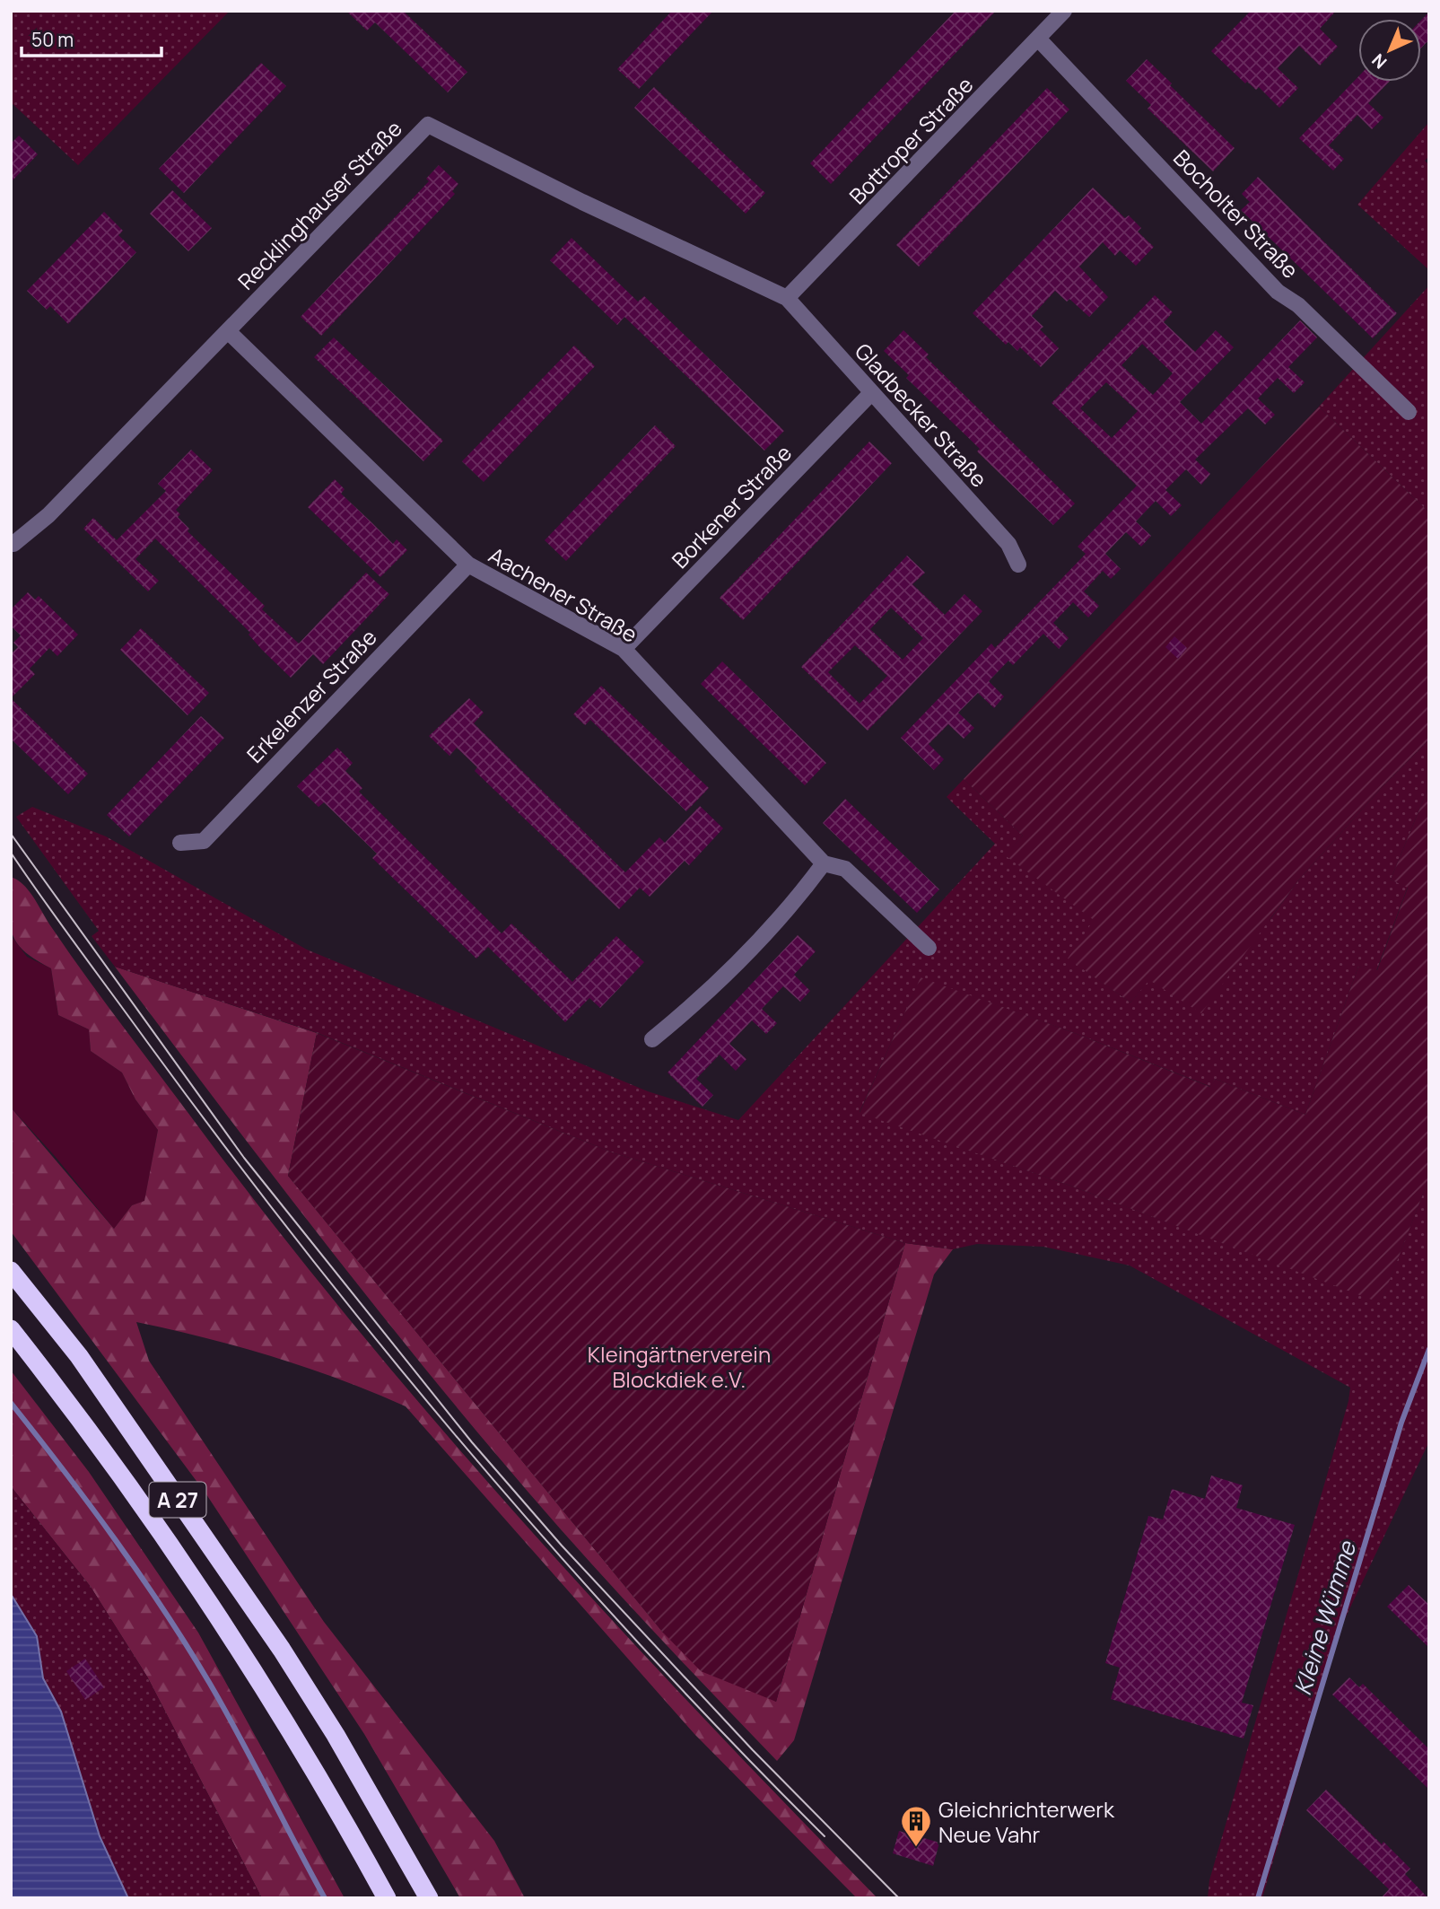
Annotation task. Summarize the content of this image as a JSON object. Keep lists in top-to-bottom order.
{
  "streets": {
    "highway": ["A 27"],
    "street": [
      "Bottroper Straße",
      "Recklinghauser Straße",
      "Bocholter Straße",
      "Gladbecker Straße",
      "Borkener Straße",
      "Aachener Straße",
      "Erkelenzer Straße"
    ]
  },
  "crossings": [
    ["Bottroper Straße", "Recklinghauser Straße"],
    ["Bottroper Straße", "Bocholter Straße"],
    ["Bottroper Straße", "Gladbecker Straße"],
    ["Recklinghauser Straße", "Gladbecker Straße"],
    ["Recklinghauser Straße", "Aachener Straße"],
    ["Gladbecker Straße", "Borkener Straße"],
    ["Borkener Straße", "Aachener Straße"],
    ["Aachener Straße", "Erkelenzer Straße"]
  ],
  "water": ["Kleine Wümme"],
  "parks": ["Kleingärtnerverein Blockdiek e.V."],
  "places": {
    "building": ["Gleichrichterwerk Neue Vahr"]
  },
  "scale_bar": "50 m",
  "north": "bottom left"
}
